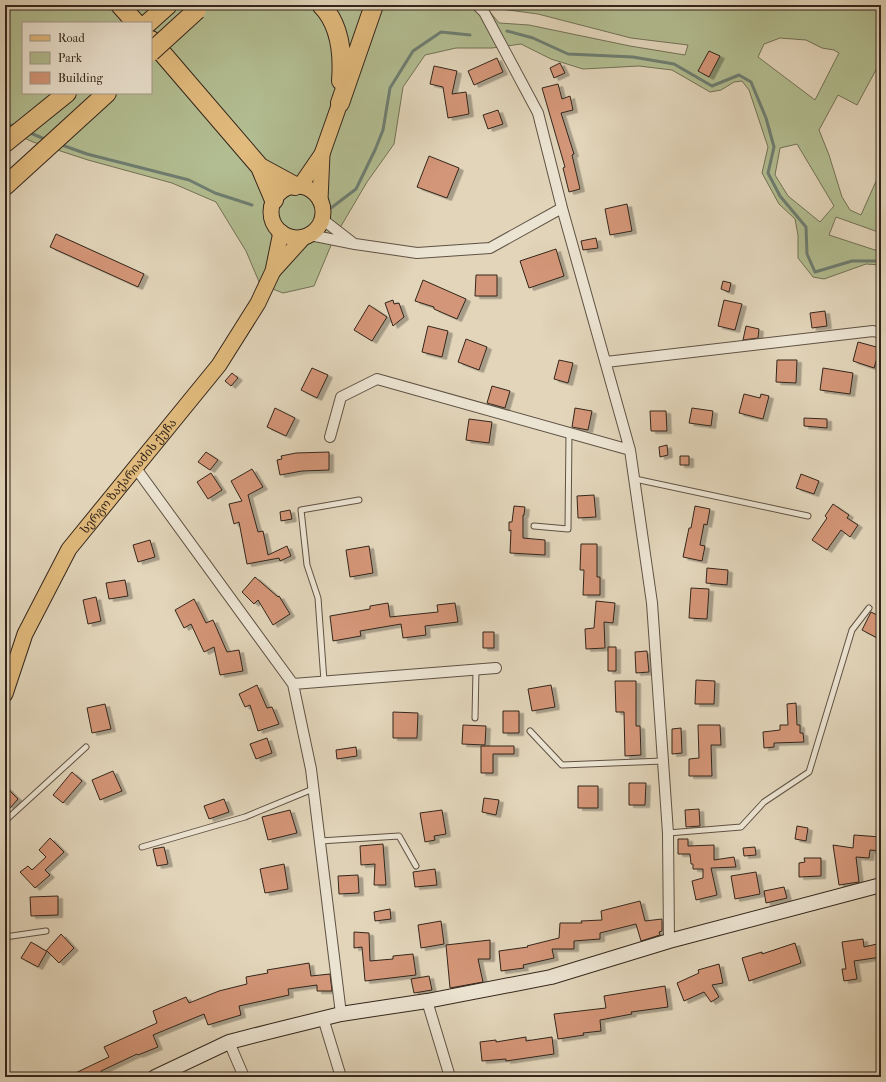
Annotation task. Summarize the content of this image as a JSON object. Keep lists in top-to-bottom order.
{
  "streets": {
    "main road": ["სერგო ზაქარიაძის ქუჩა"]
  },
  "legend": ["Road", "Park", "Building"]
}
